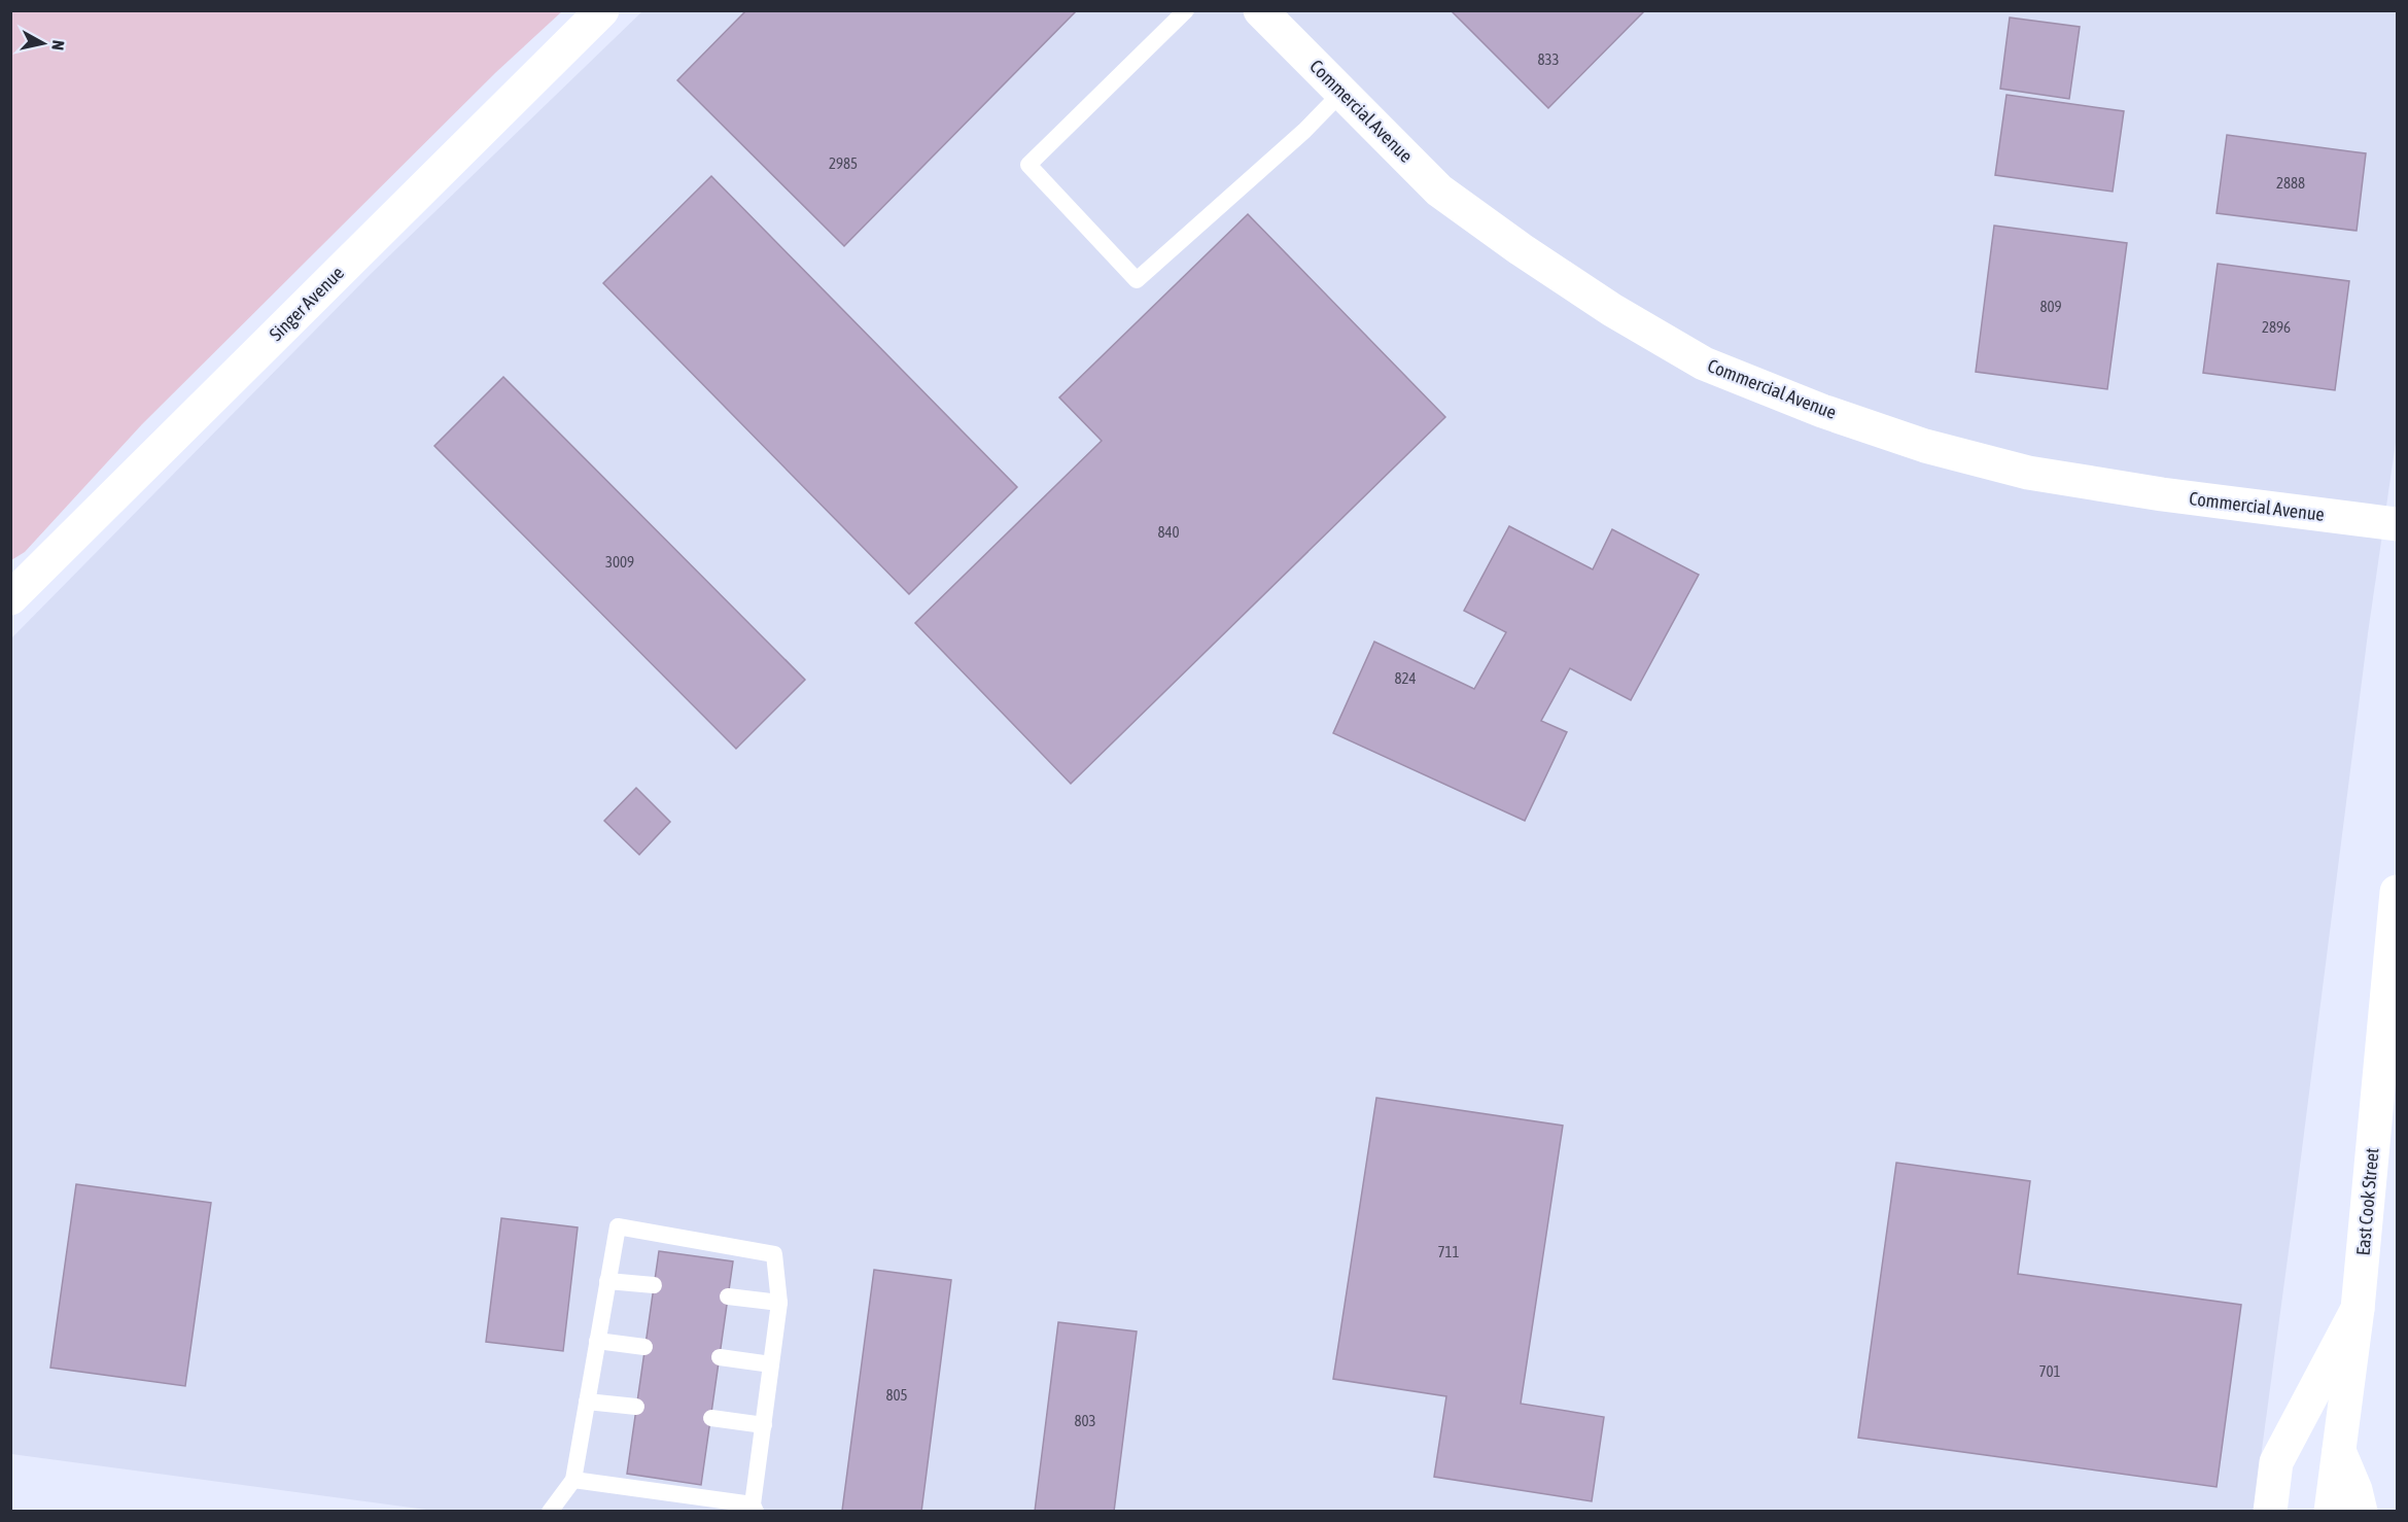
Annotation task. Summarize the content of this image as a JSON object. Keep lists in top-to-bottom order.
{
  "streets": {
    "street": ["Commercial Avenue", "Singer Avenue", "East Cook Street"]
  },
  "house_numbers": [
    "833",
    "2985",
    "2888",
    "809",
    "2896",
    "840",
    "3009",
    "824",
    "711",
    "701",
    "805",
    "803"
  ],
  "north": "right"
}
